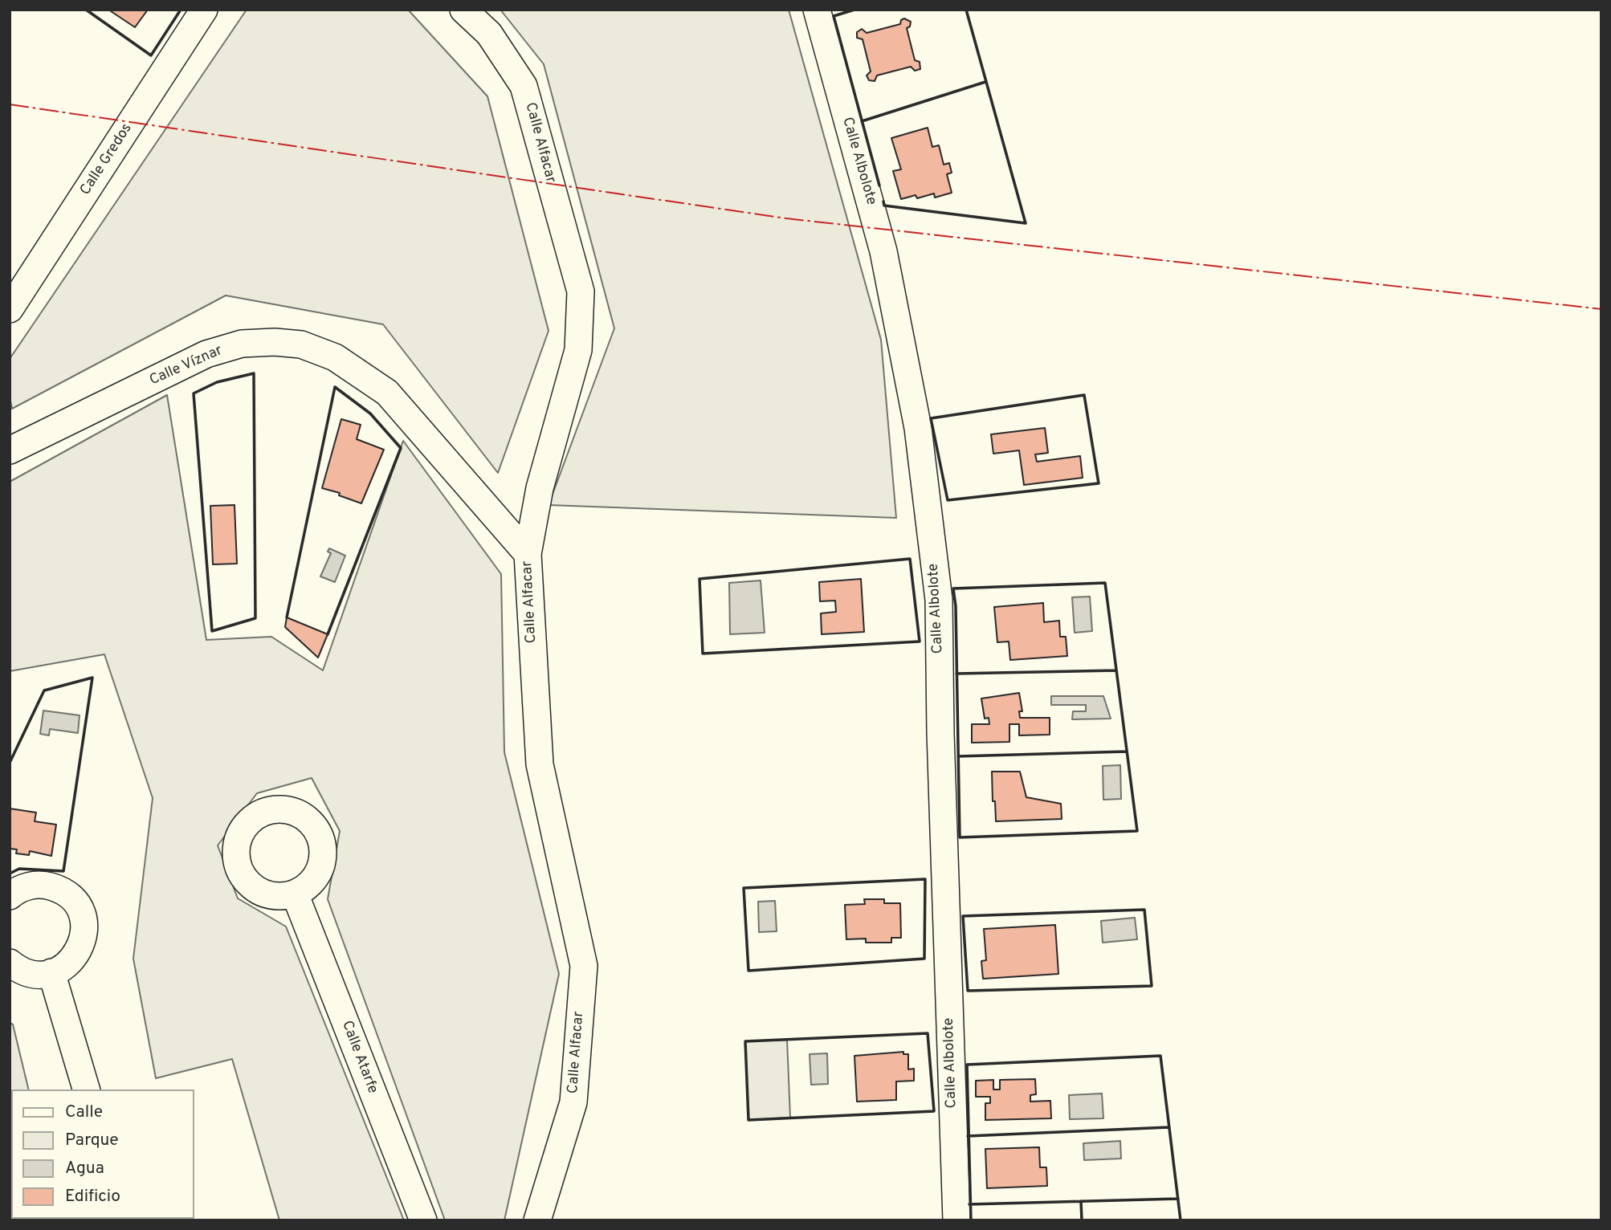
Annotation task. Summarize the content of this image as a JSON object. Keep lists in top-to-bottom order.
{
  "streets": {
    "street": [
      "Calle Alfacar",
      "Calle Gredos",
      "Calle Albolote",
      "Calle Víznar",
      "Calle Atarfe"
    ]
  },
  "crossings": [
    ["Calle Alfacar", "Calle Víznar"]
  ],
  "legend": [
    "Calle",
    "Parque",
    "Agua",
    "Edificio"
  ]
}
